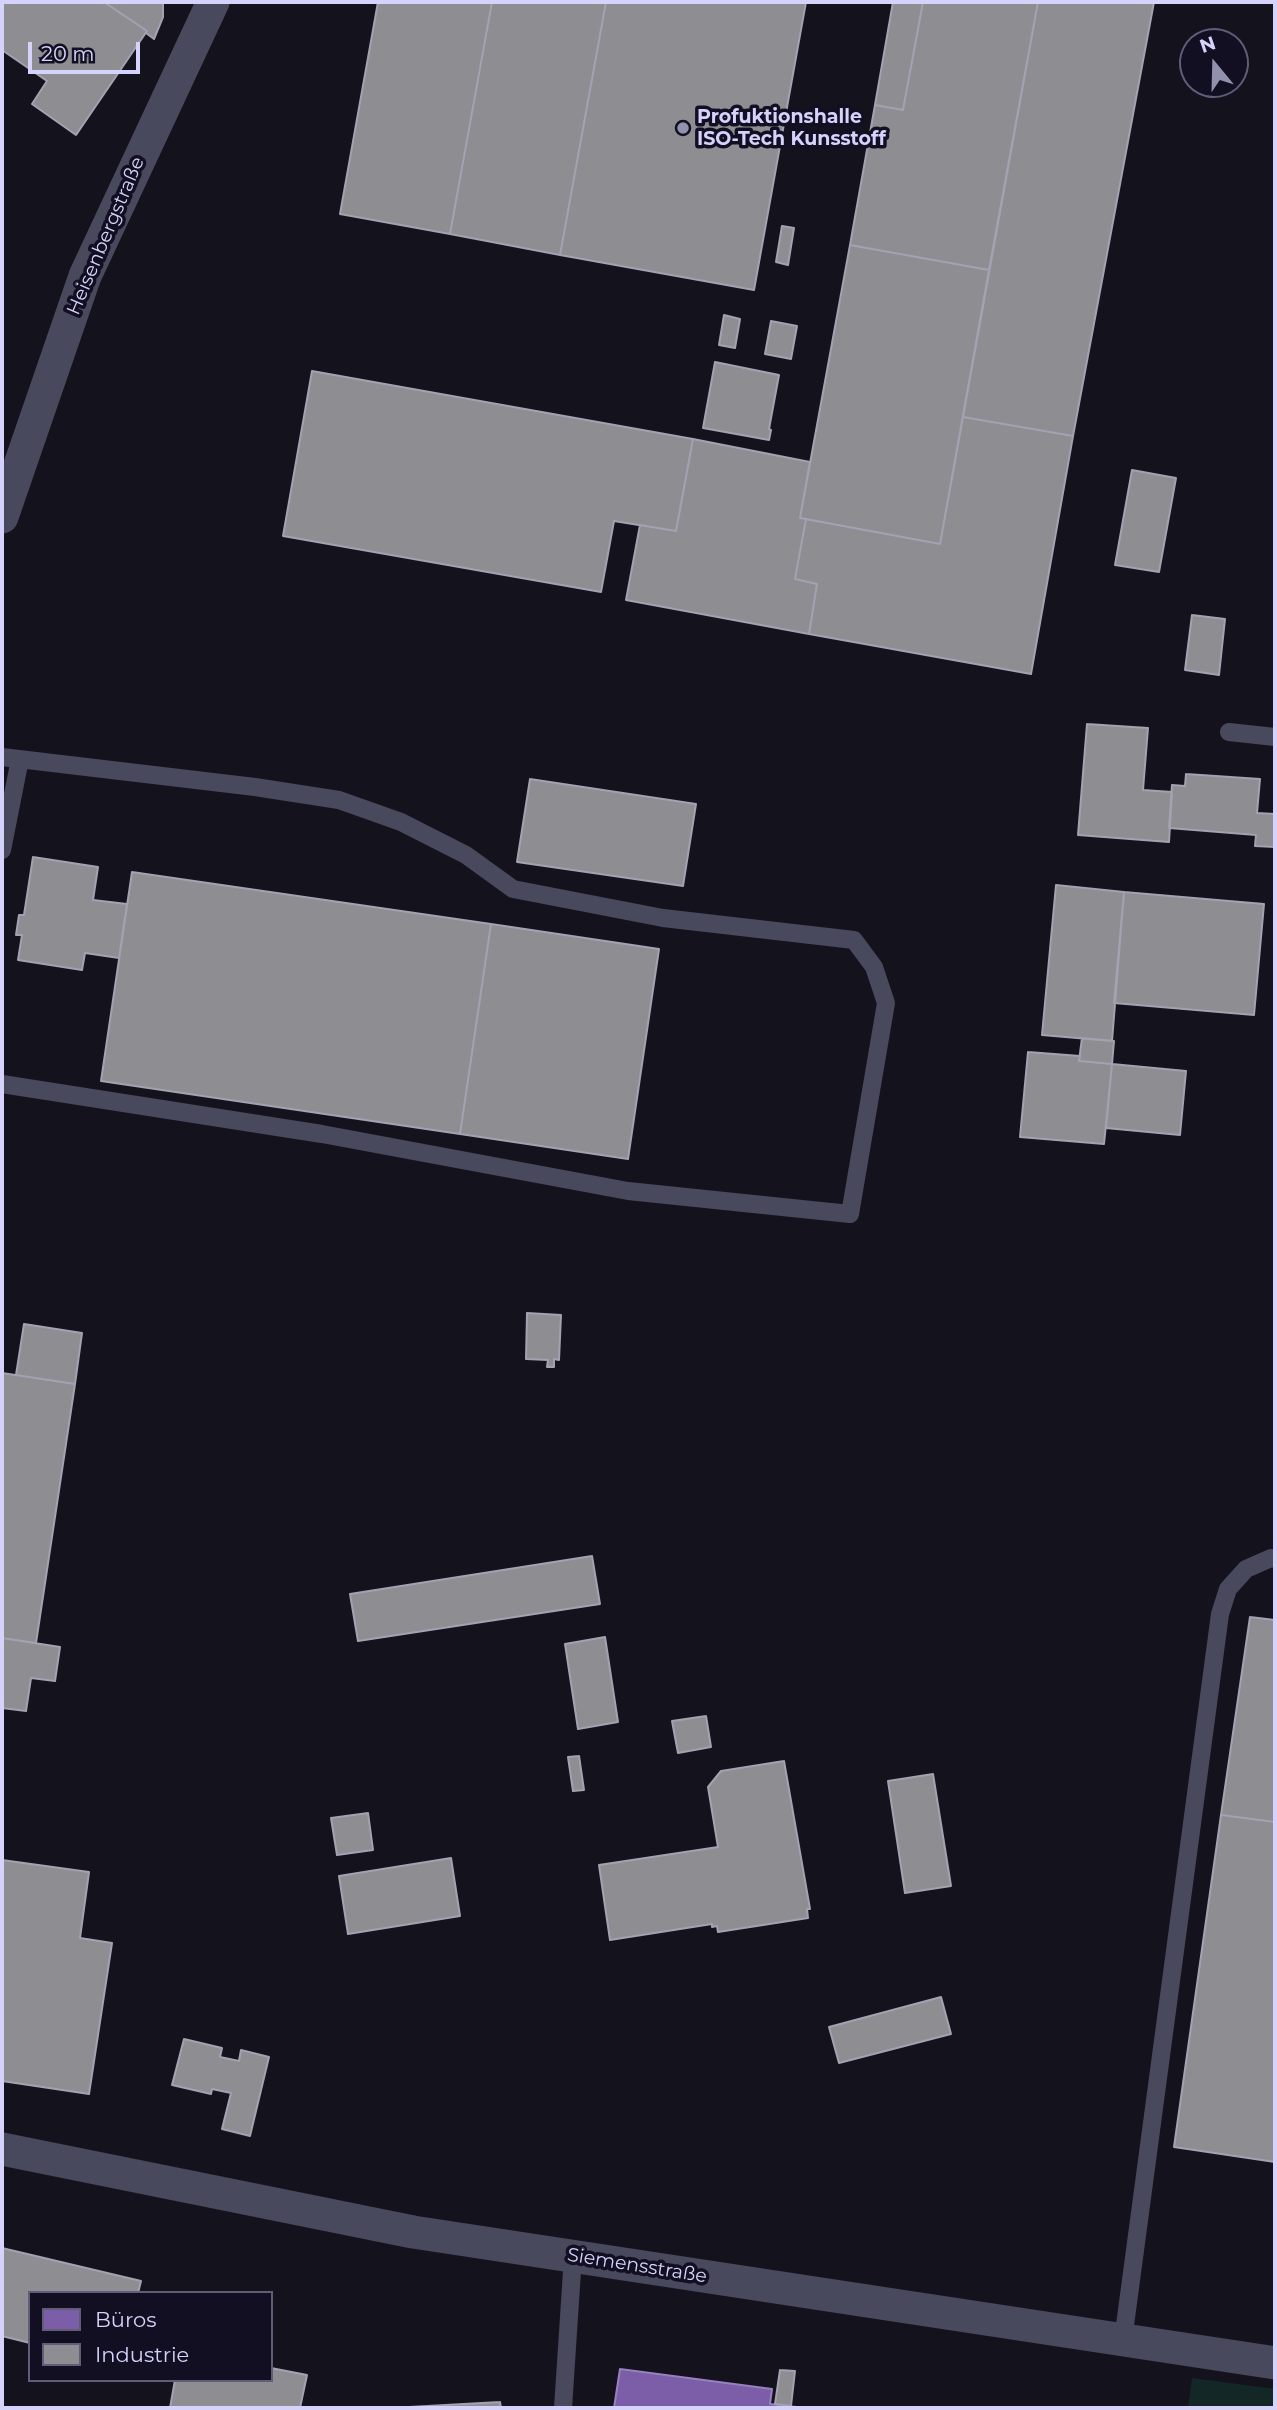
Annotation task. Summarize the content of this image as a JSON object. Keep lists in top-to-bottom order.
{
  "streets": {
    "street": ["Heisenbergstraße", "Siemensstraße"]
  },
  "places": ["Profuktionshalle ISO-Tech Kunsstoff"],
  "legend": ["Büros", "Industrie"],
  "scale_bar": "20 m",
  "north": "top"
}
